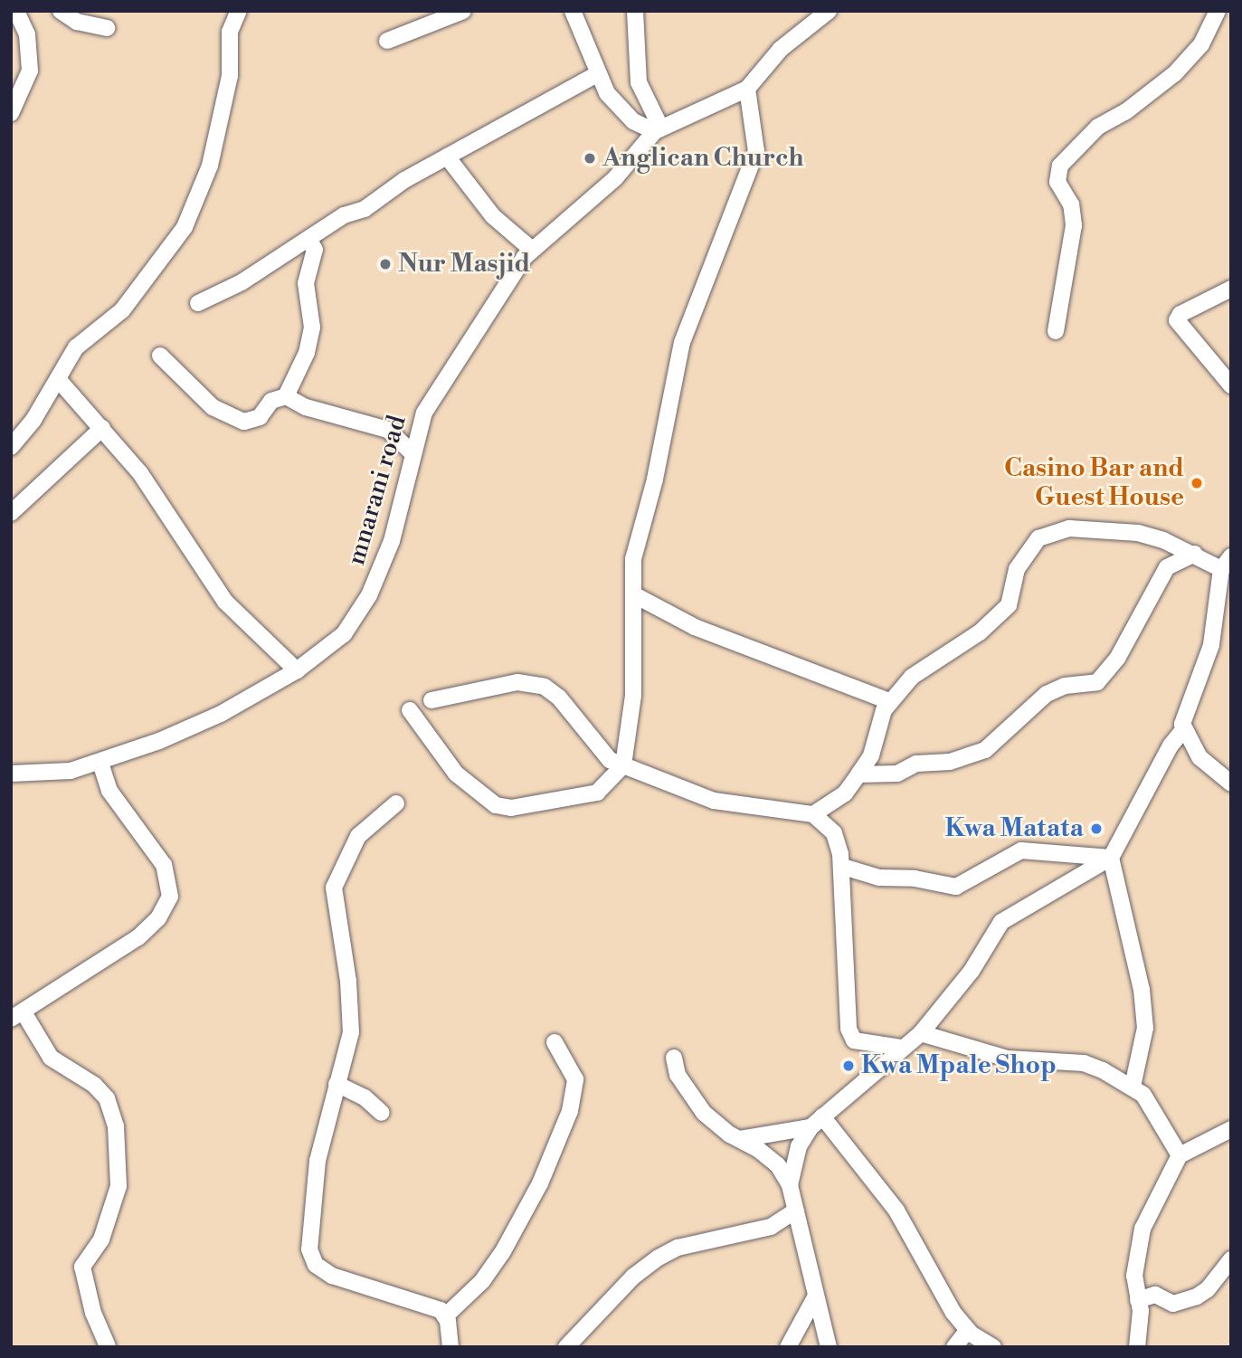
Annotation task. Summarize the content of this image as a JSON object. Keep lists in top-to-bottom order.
{
  "streets": {
    "street": ["mnarani road"]
  },
  "places": [
    "Anglican Church",
    "Nur Masjid",
    "Casino Bar and Guest House",
    "Kwa Matata",
    "Kwa Mpale Shop"
  ]
}
